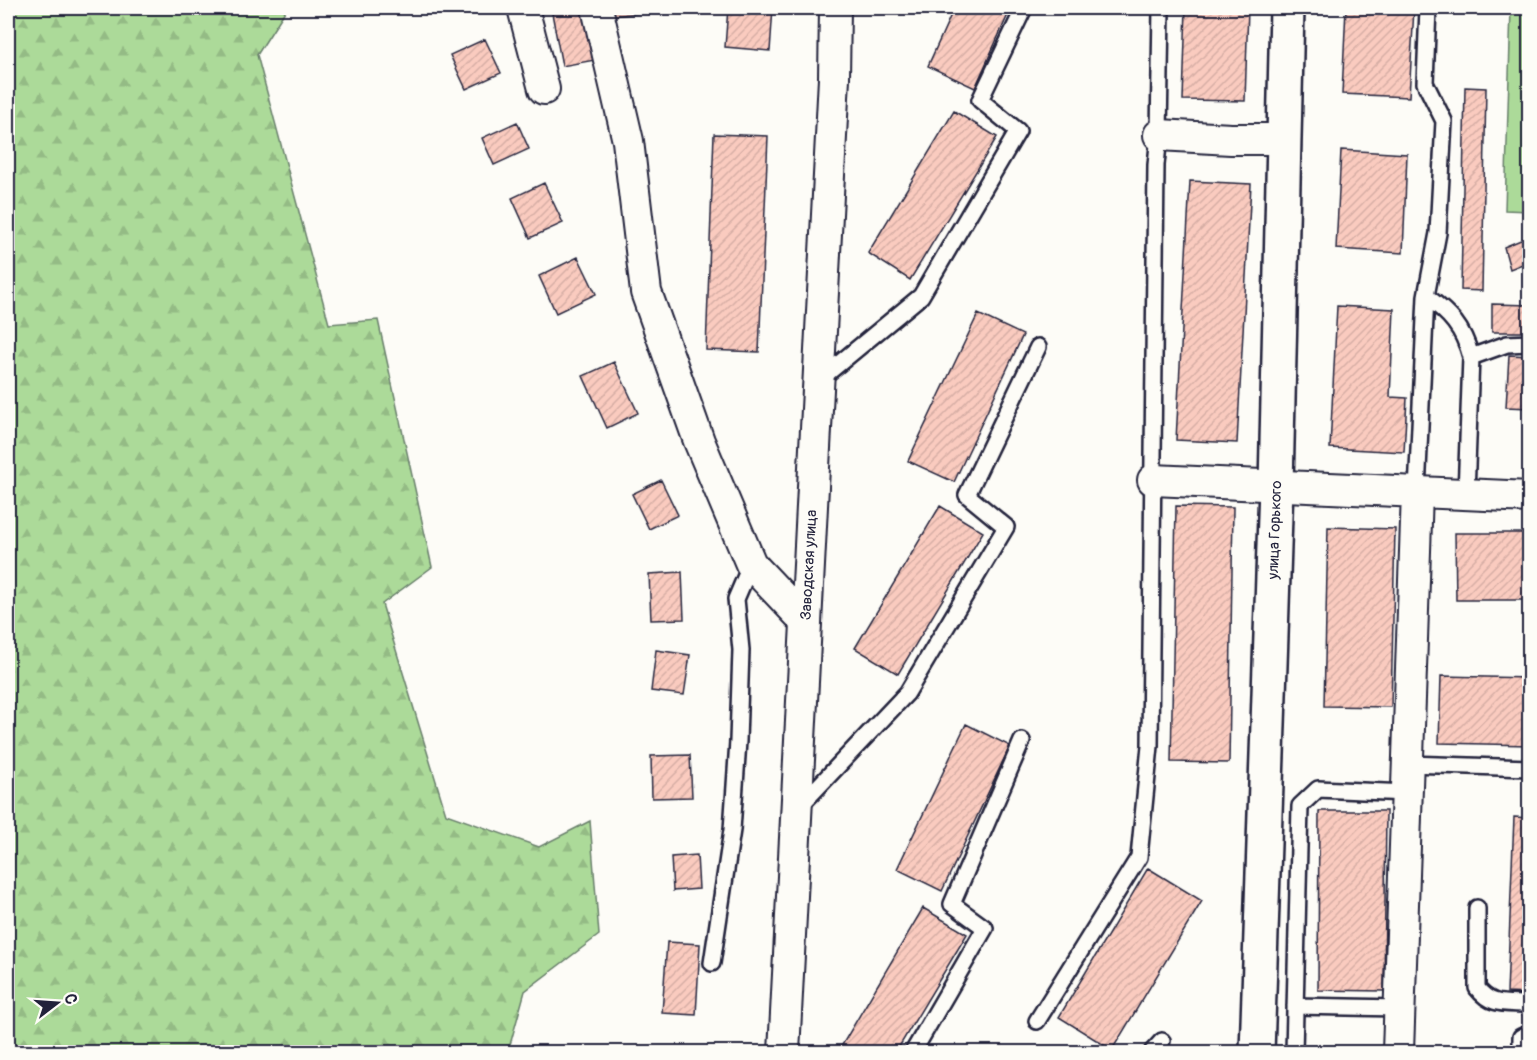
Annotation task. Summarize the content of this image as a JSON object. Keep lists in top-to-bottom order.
{
  "streets": {
    "main road": ["улица Горького"],
    "street": ["Заводская улица"]
  },
  "north": "right"
}
